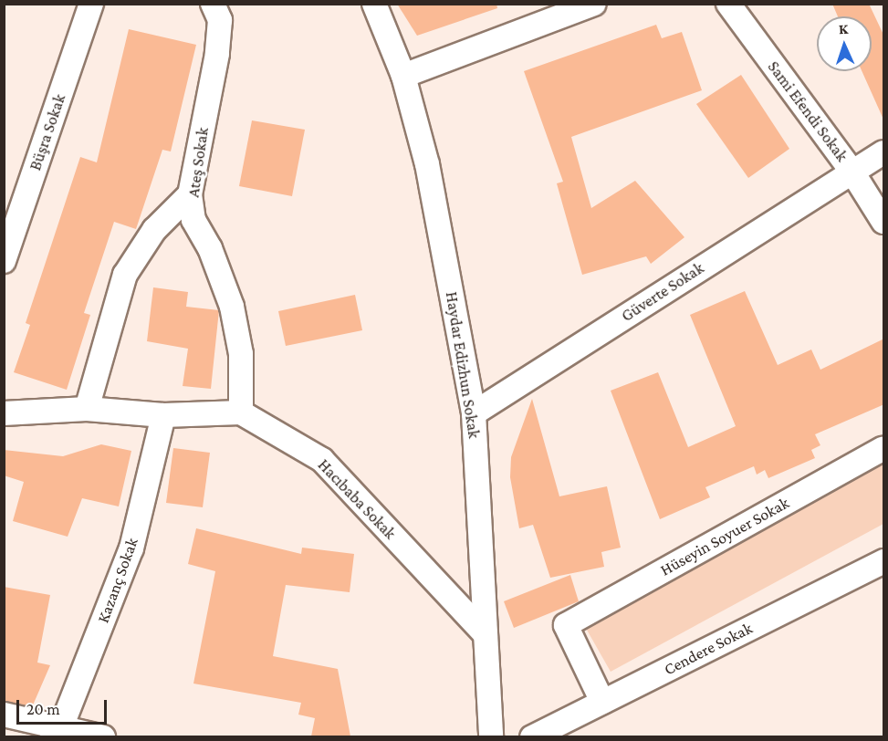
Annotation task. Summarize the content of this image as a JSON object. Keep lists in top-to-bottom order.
{
  "streets": {
    "street": [
      "Sami Efendi Sokak",
      "Büşra Sokak",
      "Ateş Sokak",
      "Güverte Sokak",
      "Haydar Edizhun Sokak",
      "Hacıbaba Sokak",
      "Hüseyin Soyuer Sokak",
      "Kazanç Sokak",
      "Cendere Sokak"
    ]
  },
  "crossings": [
    ["Sami Efendi Sokak", "Güverte Sokak"],
    ["Ateş Sokak", "Hacıbaba Sokak"],
    ["Güverte Sokak", "Haydar Edizhun Sokak"],
    ["Haydar Edizhun Sokak", "Hacıbaba Sokak"],
    ["Hüseyin Soyuer Sokak", "Cendere Sokak"]
  ],
  "scale_bar": "20 m",
  "north": "top"
}
